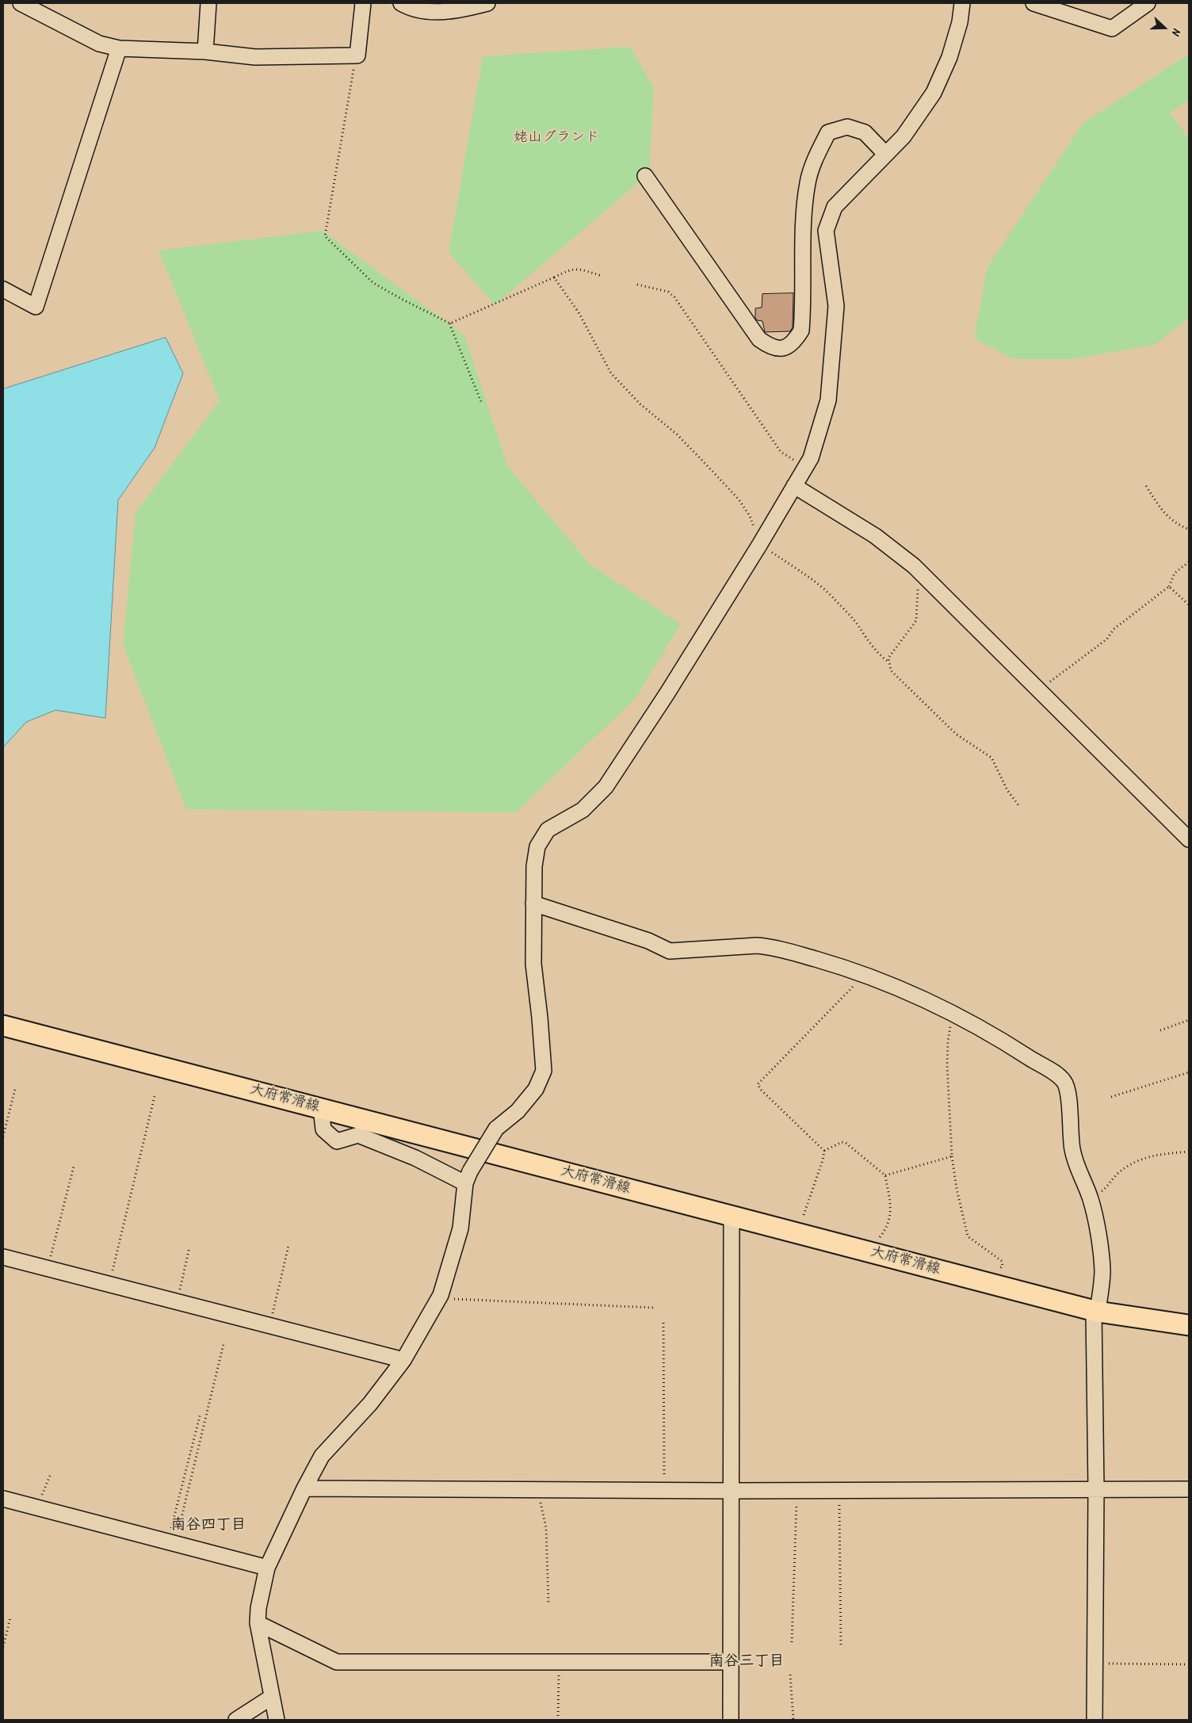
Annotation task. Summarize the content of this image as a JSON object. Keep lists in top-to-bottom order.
{
  "streets": {
    "main road": ["大府常滑線"]
  },
  "districts": ["南谷四丁目", "南谷三丁目"],
  "parks": ["姥山グランド"],
  "north": "right"
}
